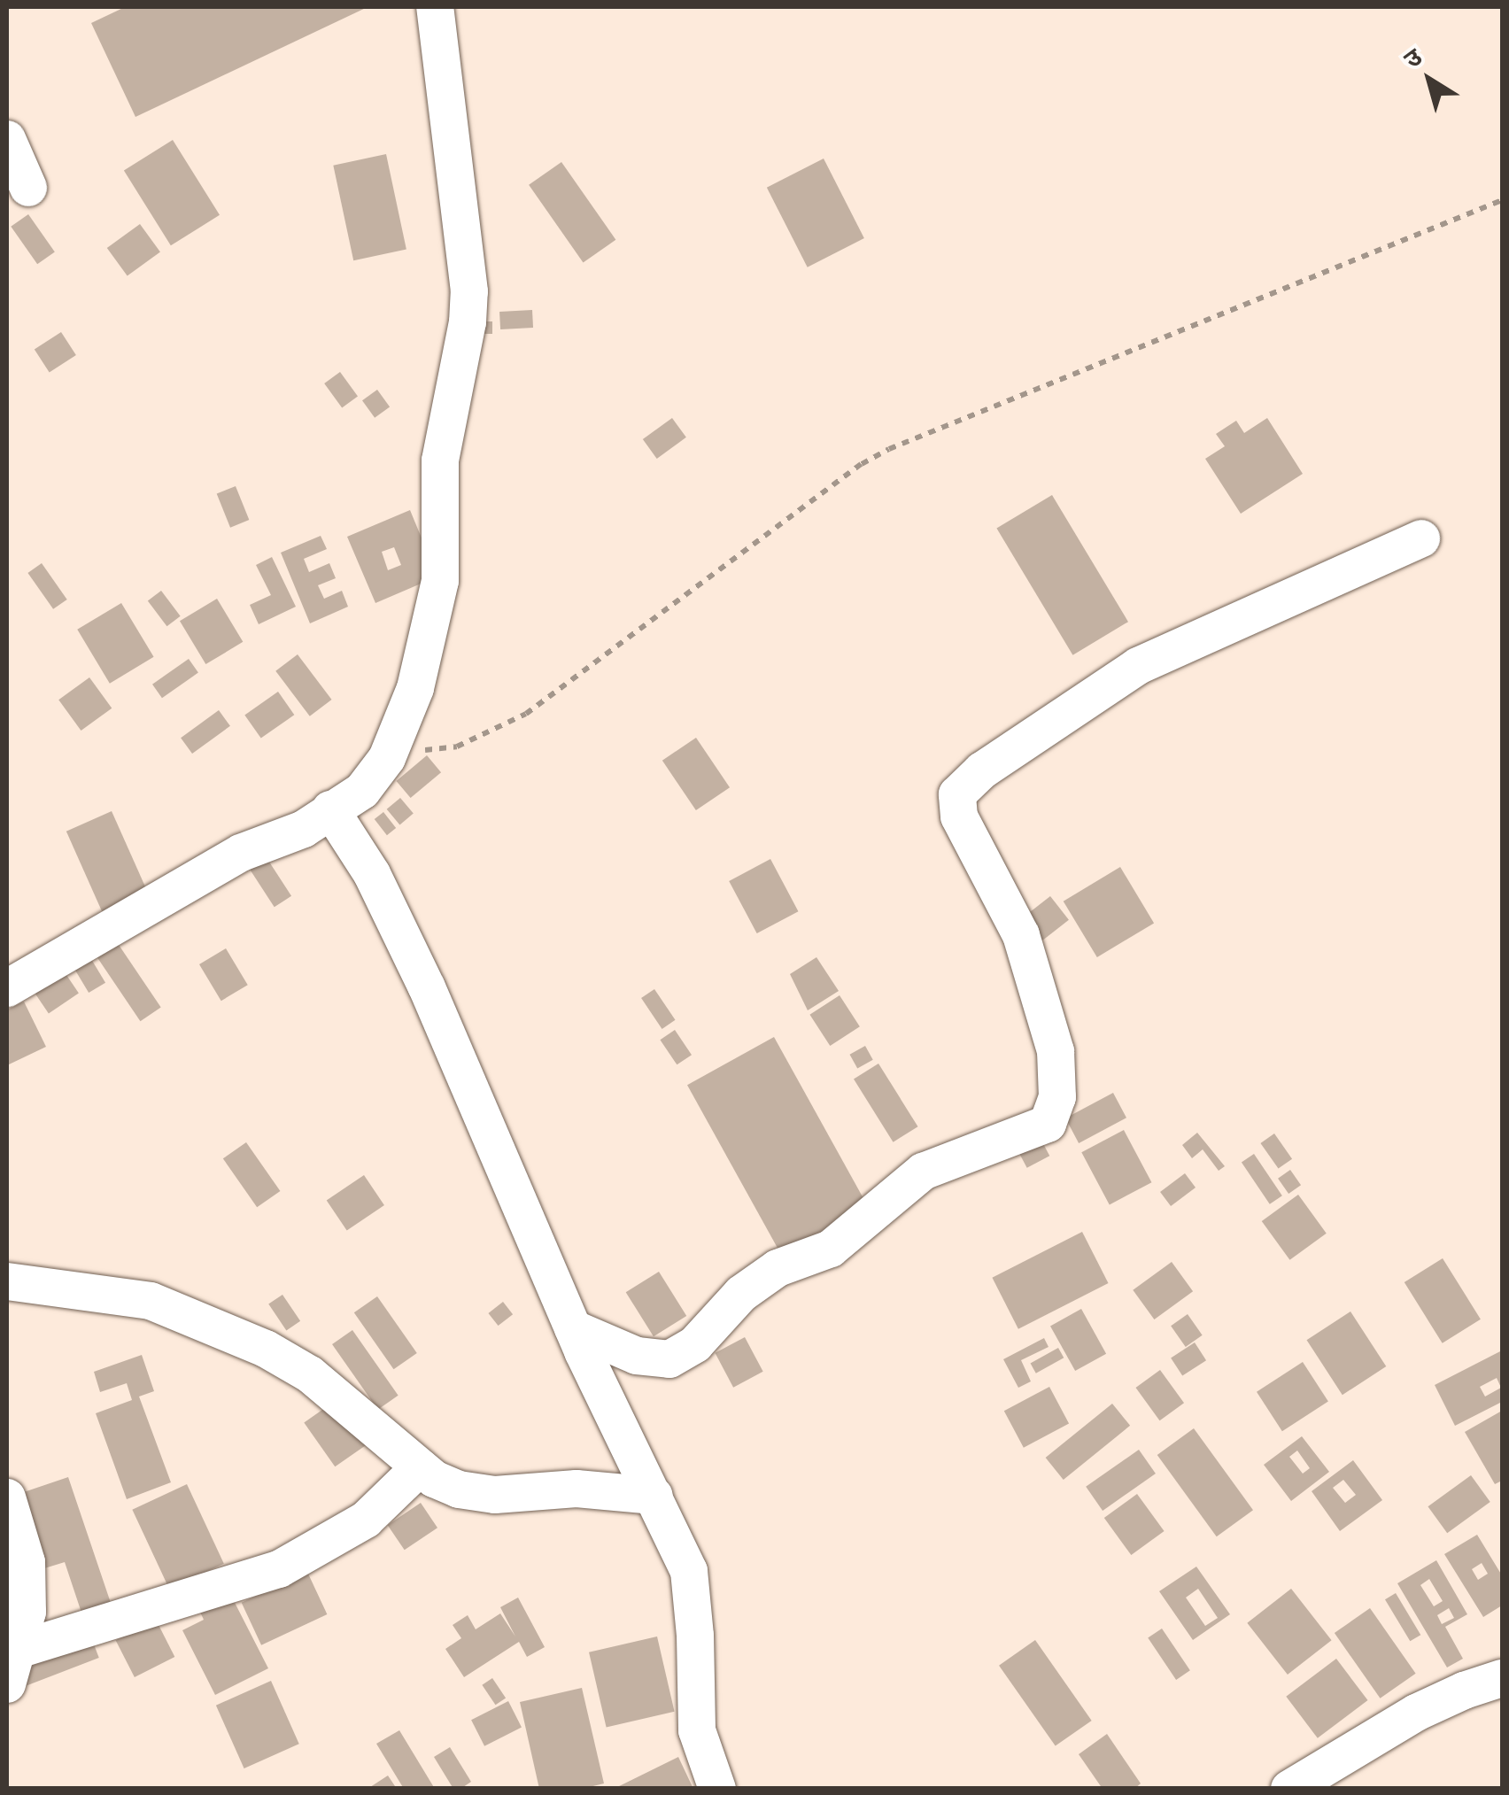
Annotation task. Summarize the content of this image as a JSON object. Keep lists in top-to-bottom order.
{
  "north": "top left"
}
